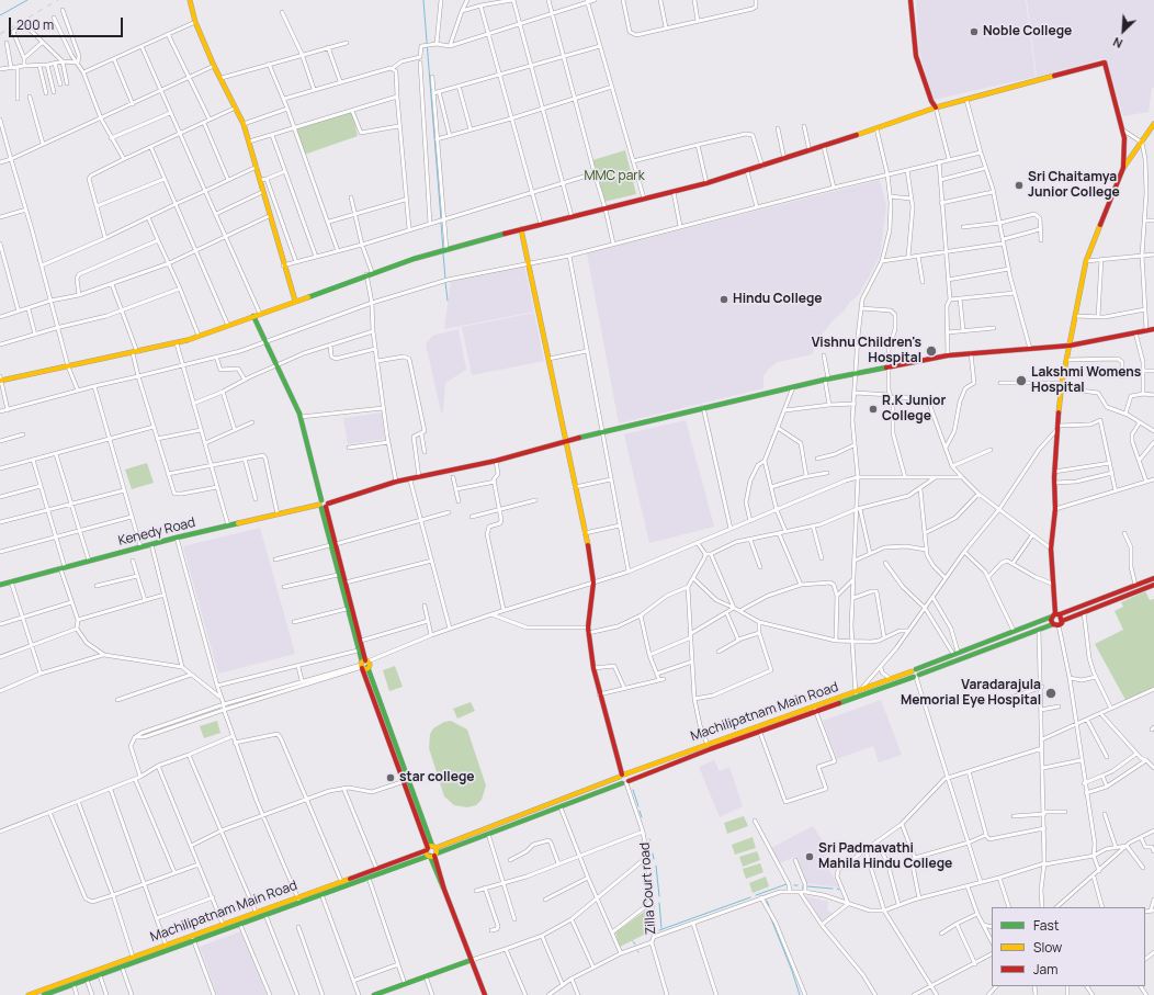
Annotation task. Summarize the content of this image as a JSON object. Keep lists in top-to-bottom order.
{
  "streets": {
    "main road": ["Kenedy Road", "Machilipatnam Main Road"],
    "street": ["Zilla Court road"]
  },
  "crossings": [
    ["Machilipatnam Main Road", "Zilla Court road"]
  ],
  "parks": ["MMC park"],
  "places": [
    "Noble College",
    "Sri Chaitamya Junior College",
    "Hindu College",
    "Vishnu Children's Hospital",
    "Lakshmi Womens Hospital",
    "R.K Junior College",
    "Varadarajula Memorial Eye Hospital",
    "star college",
    "Sri Padmavathi Mahila Hindu College"
  ],
  "legend": ["Fast", "Slow", "Jam"],
  "scale_bar": "200 m",
  "north": "bottom left"
}
